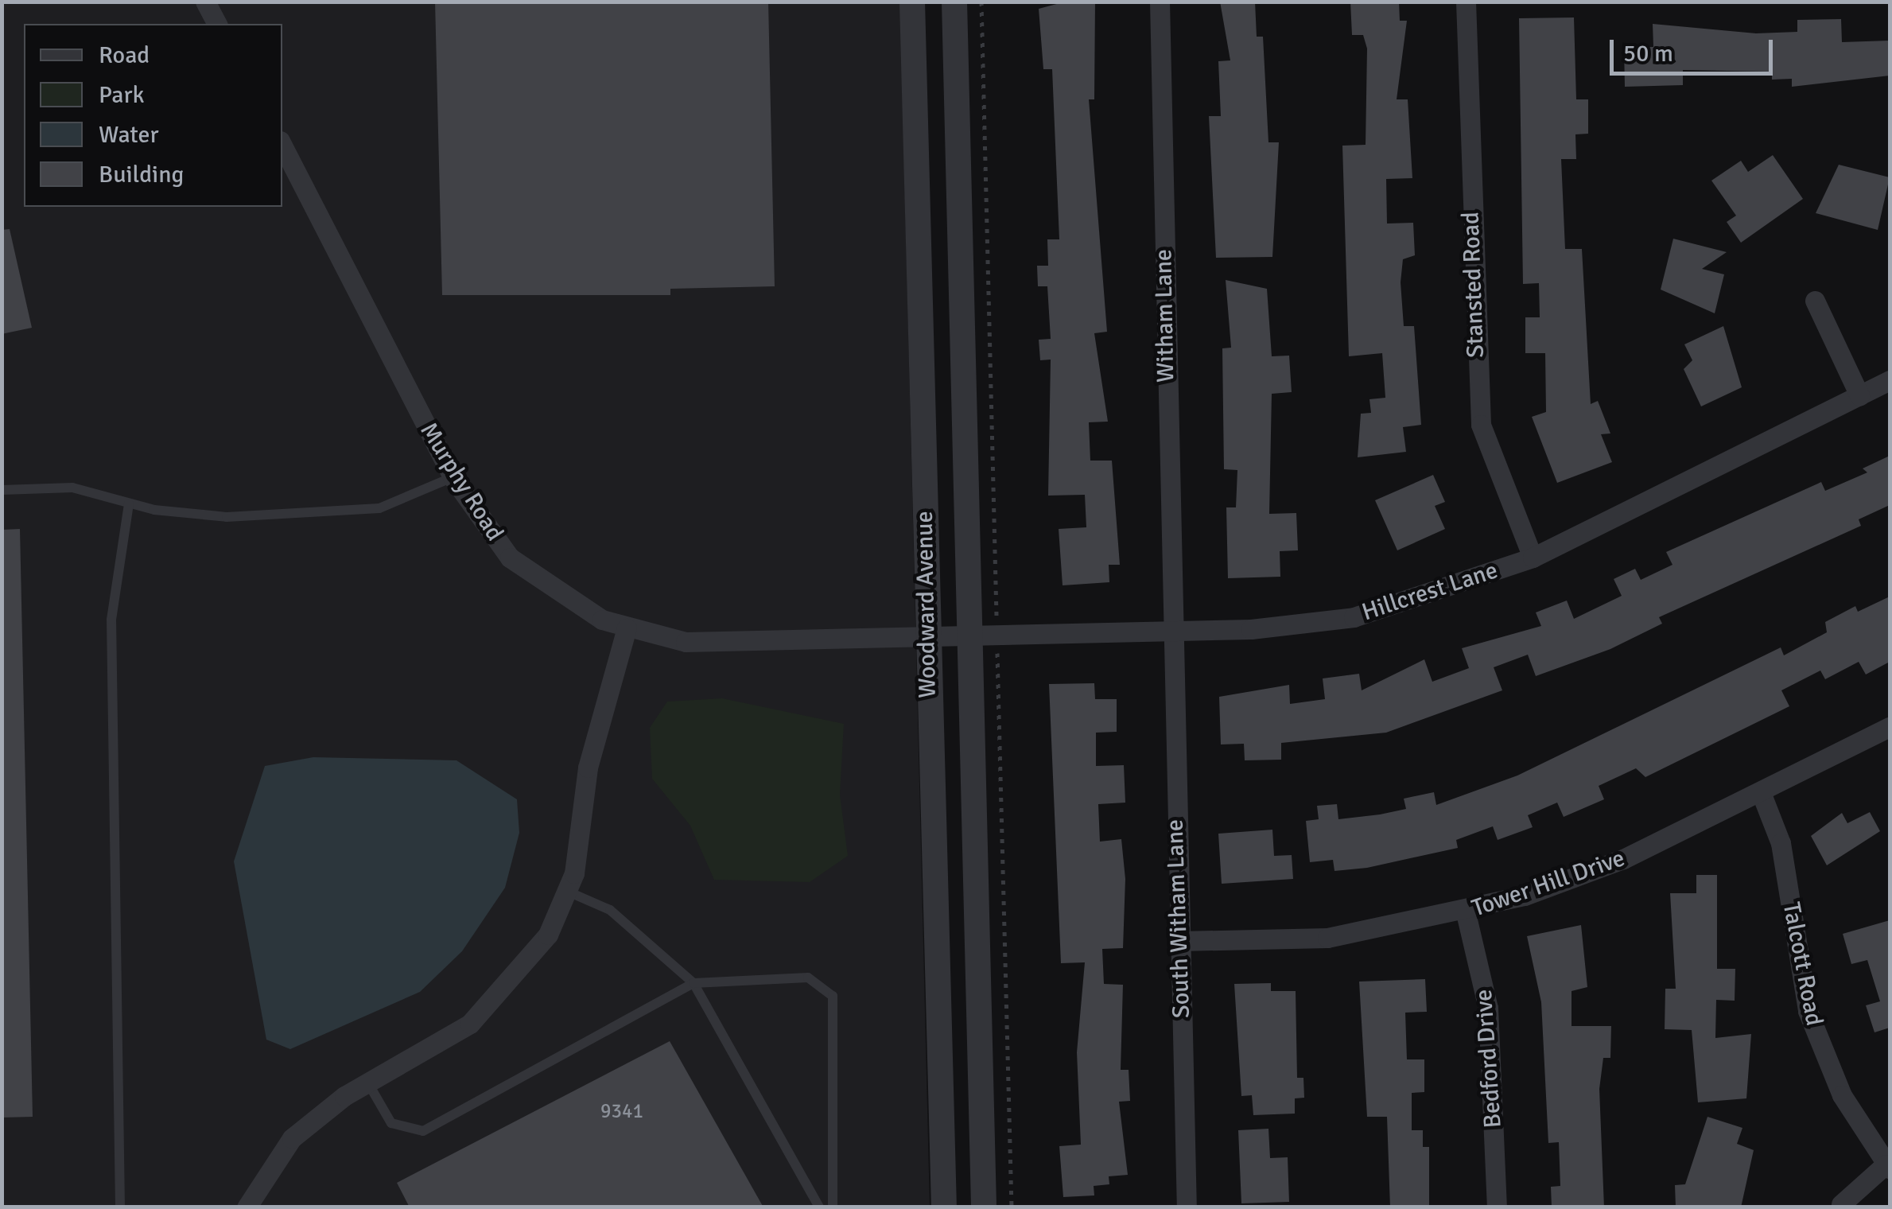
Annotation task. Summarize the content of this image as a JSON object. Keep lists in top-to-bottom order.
{
  "streets": {
    "street": [
      "Stansted Road",
      "Witham Lane",
      "Murphy Road",
      "Hillcrest Lane",
      "Woodward Avenue",
      "Tower Hill Drive",
      "South Witham Lane",
      "Talcott Road",
      "Bedford Drive"
    ]
  },
  "crossings": [
    ["Stansted Road", "Hillcrest Lane"],
    ["Witham Lane", "Hillcrest Lane"],
    ["Witham Lane", "South Witham Lane"],
    ["Murphy Road", "Hillcrest Lane"],
    ["Murphy Road", "Woodward Avenue"],
    ["Hillcrest Lane", "Woodward Avenue"],
    ["Hillcrest Lane", "South Witham Lane"],
    ["Tower Hill Drive", "South Witham Lane"],
    ["Tower Hill Drive", "Talcott Road"],
    ["Tower Hill Drive", "Bedford Drive"]
  ],
  "house_numbers": ["9341"],
  "legend": [
    "Road",
    "Park",
    "Water",
    "Building"
  ],
  "scale_bar": "50 m"
}
